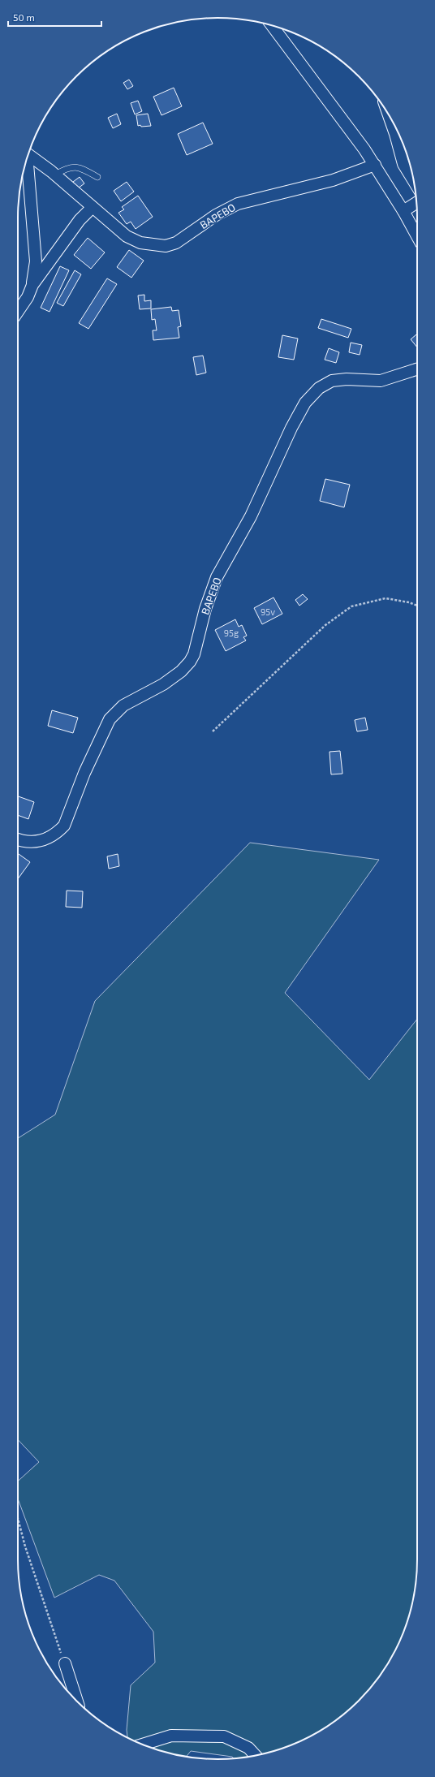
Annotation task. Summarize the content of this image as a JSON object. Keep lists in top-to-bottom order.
{
  "streets": {
    "street": ["ВАРЕВО"]
  },
  "house_numbers": ["95v", "95g"],
  "scale_bar": "50 m"
}
